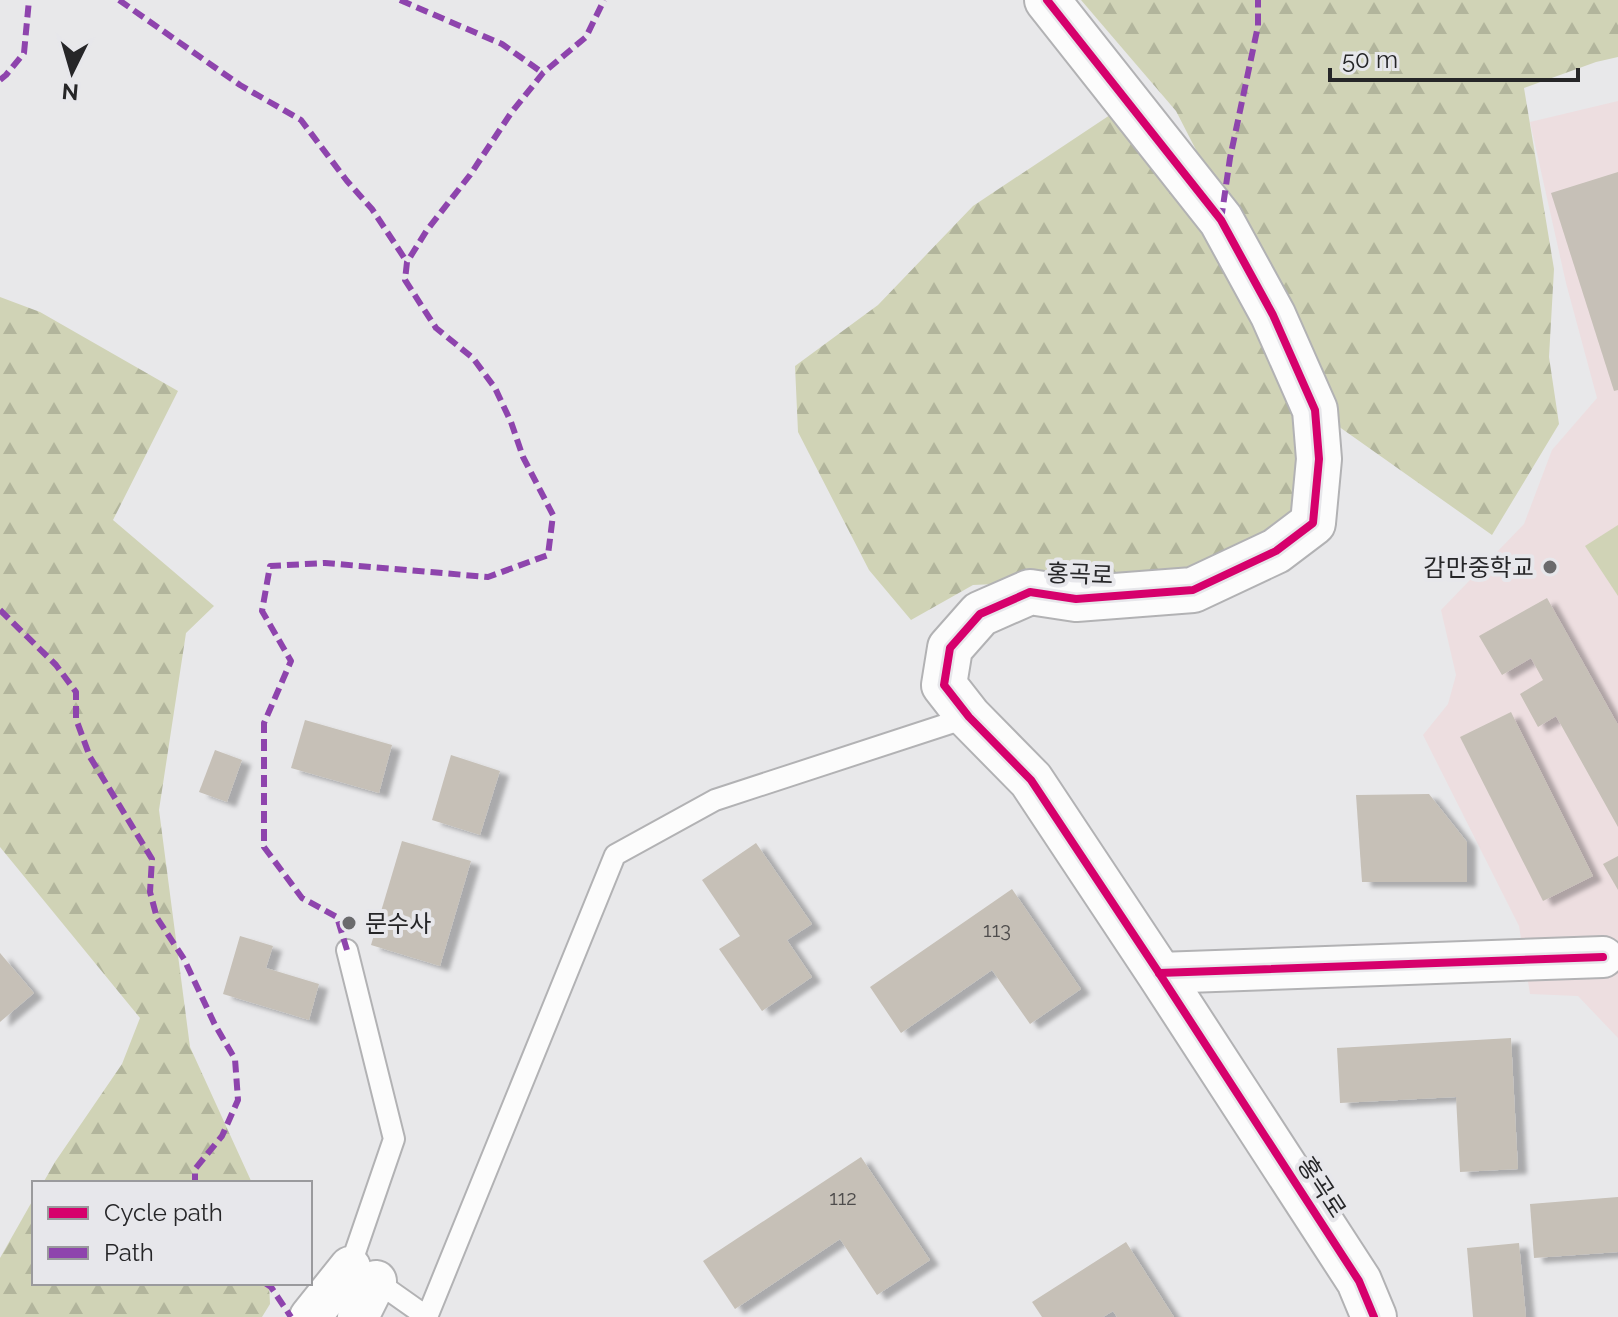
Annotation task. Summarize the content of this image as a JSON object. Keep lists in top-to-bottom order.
{
  "streets": {
    "street": ["홍곡로"]
  },
  "places": ["감만중학교", "문수사"],
  "house_numbers": ["113", "112"],
  "legend": ["Cycle path", "Path"],
  "scale_bar": "50 m",
  "north": "bottom"
}
